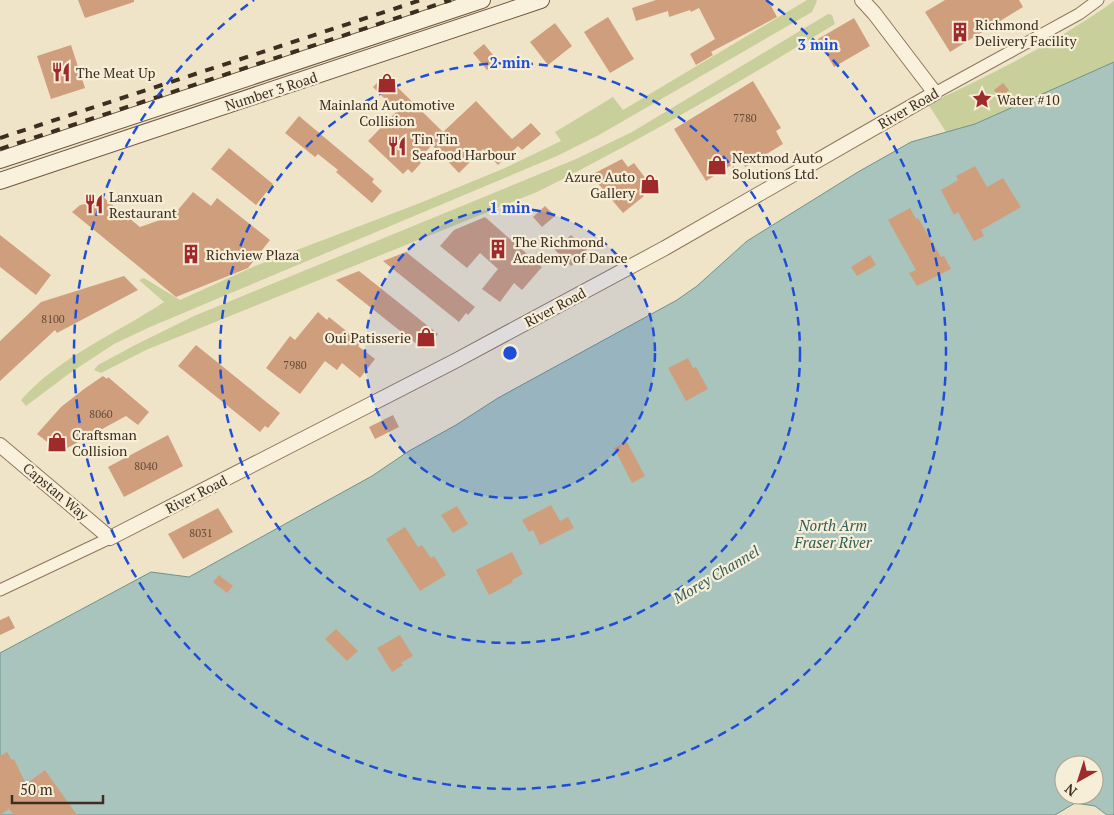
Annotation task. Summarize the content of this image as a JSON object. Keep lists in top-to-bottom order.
{
  "streets": {
    "main road": ["Number 3 Road"],
    "street": ["River Road", "Capstan Way"]
  },
  "crossings": [
    ["River Road", "Capstan Way"]
  ],
  "water": ["North Arm Fraser River", "Morey Channel"],
  "places": {
    "building": ["Richmond Delivery Facility", "The Richmond Academy of Dance", "Richview Plaza"],
    "restaurant": ["The Meat Up", "Tin Tin Seafood Harbour", "Lanxuan Restaurant"],
    "shop": [
      "Mainland Automotive Collision",
      "Nextmod Auto Solutions Ltd.",
      "Azure Auto Gallery",
      "Oui Patisserie",
      "Craftsman Collision"
    ],
    "place": ["Water #10"]
  },
  "house_numbers": [
    "7780",
    "8100",
    "7980",
    "8060",
    "8040",
    "8031"
  ],
  "scale_bar": "50 m",
  "north": "bottom left",
  "rings": ["3 min", "2 min", "1 min"]
}
